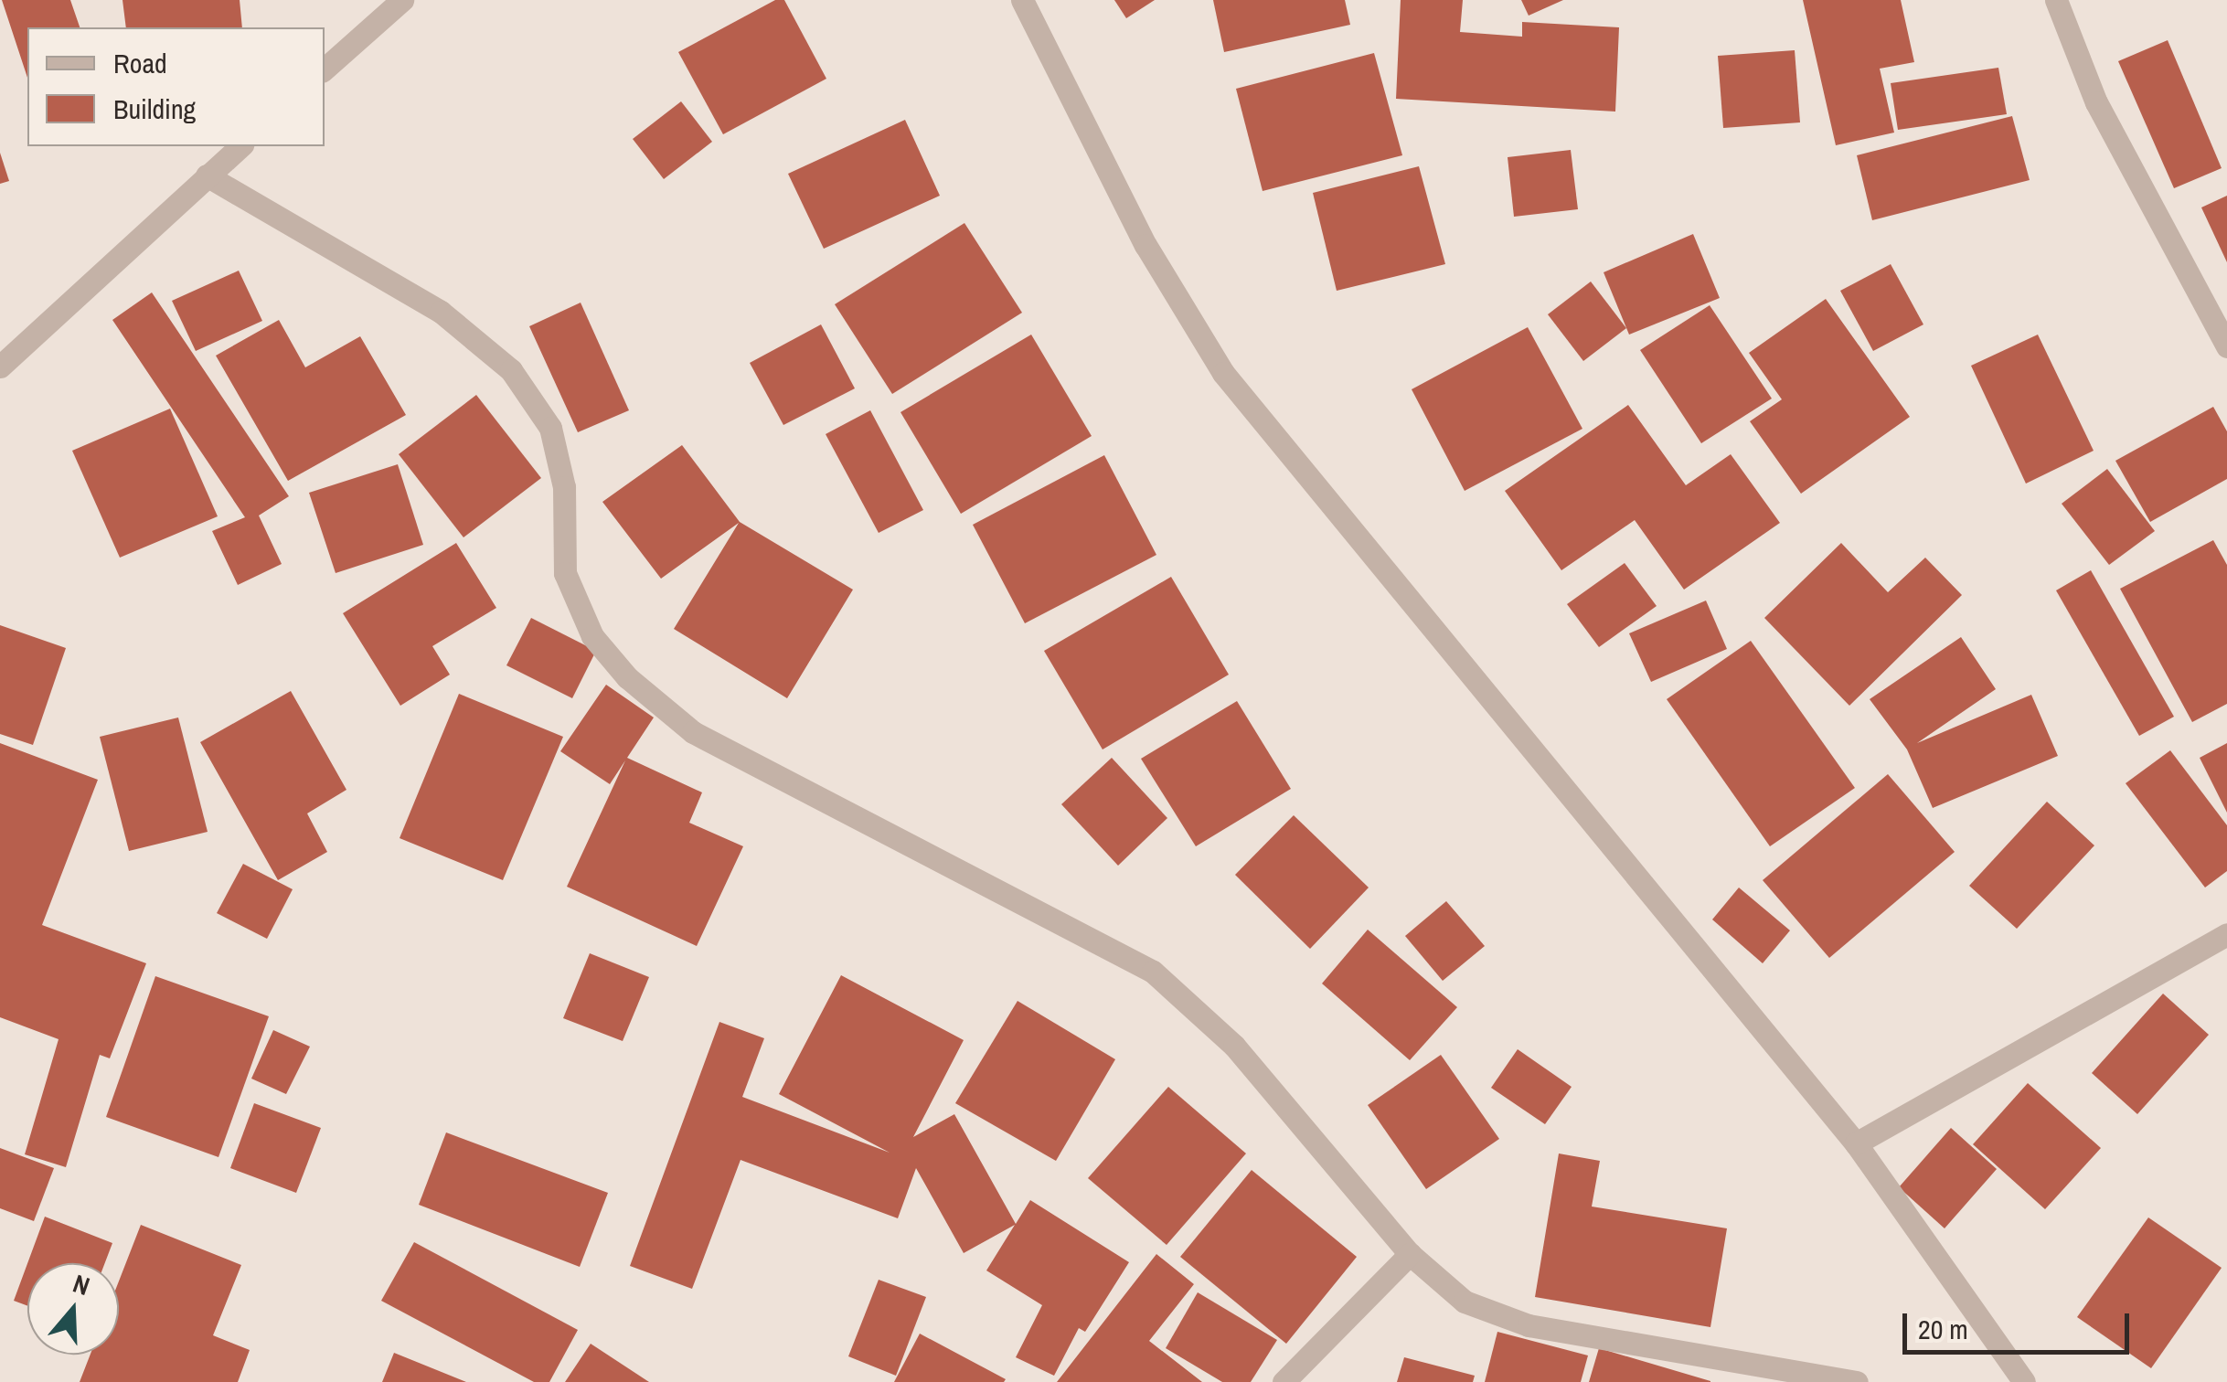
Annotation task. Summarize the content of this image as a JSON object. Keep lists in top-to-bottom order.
{
  "legend": ["Road", "Building"],
  "scale_bar": "20 m",
  "north": "top"
}
